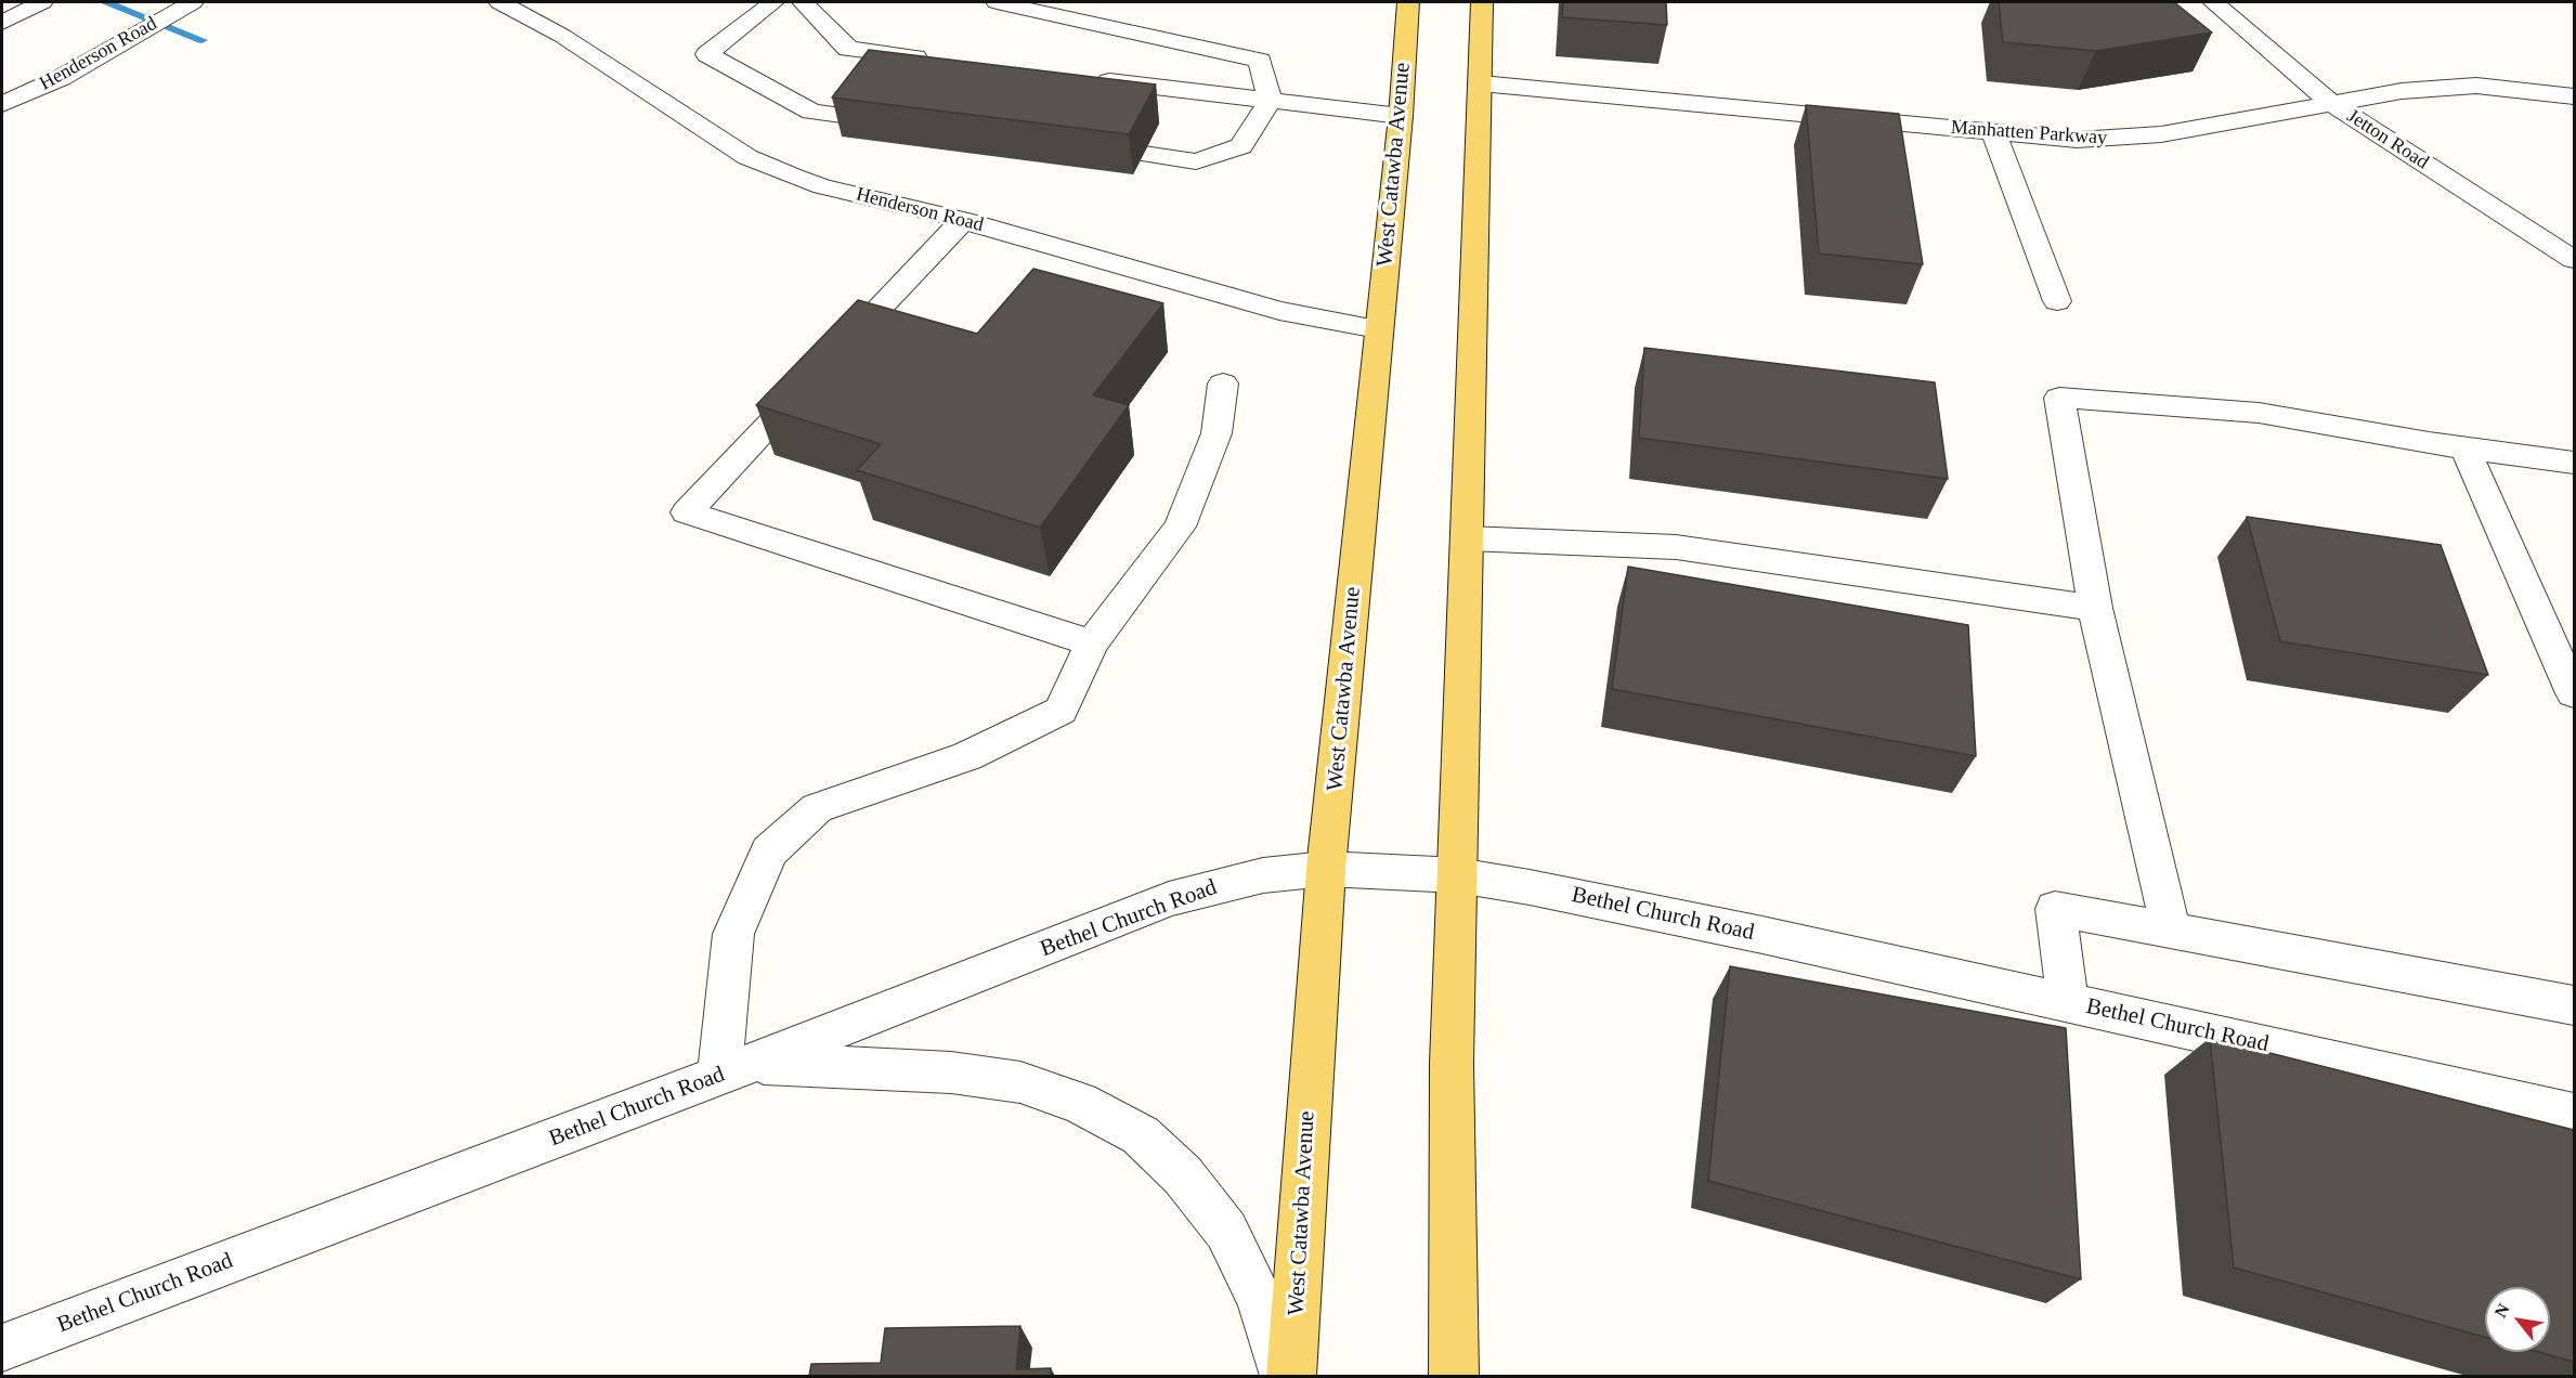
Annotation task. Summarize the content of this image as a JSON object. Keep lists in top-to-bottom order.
{
  "streets": {
    "main road": ["West Catawba Avenue"],
    "street": [
      "Henderson Road",
      "Manhatten Parkway",
      "Jetton Road",
      "Bethel Church Road"
    ]
  },
  "crossings": [
    ["Henderson Road", "West Catawba Avenue"],
    ["Manhatten Parkway", "Jetton Road"],
    ["West Catawba Avenue", "Bethel Church Road"]
  ],
  "north": "top left"
}
